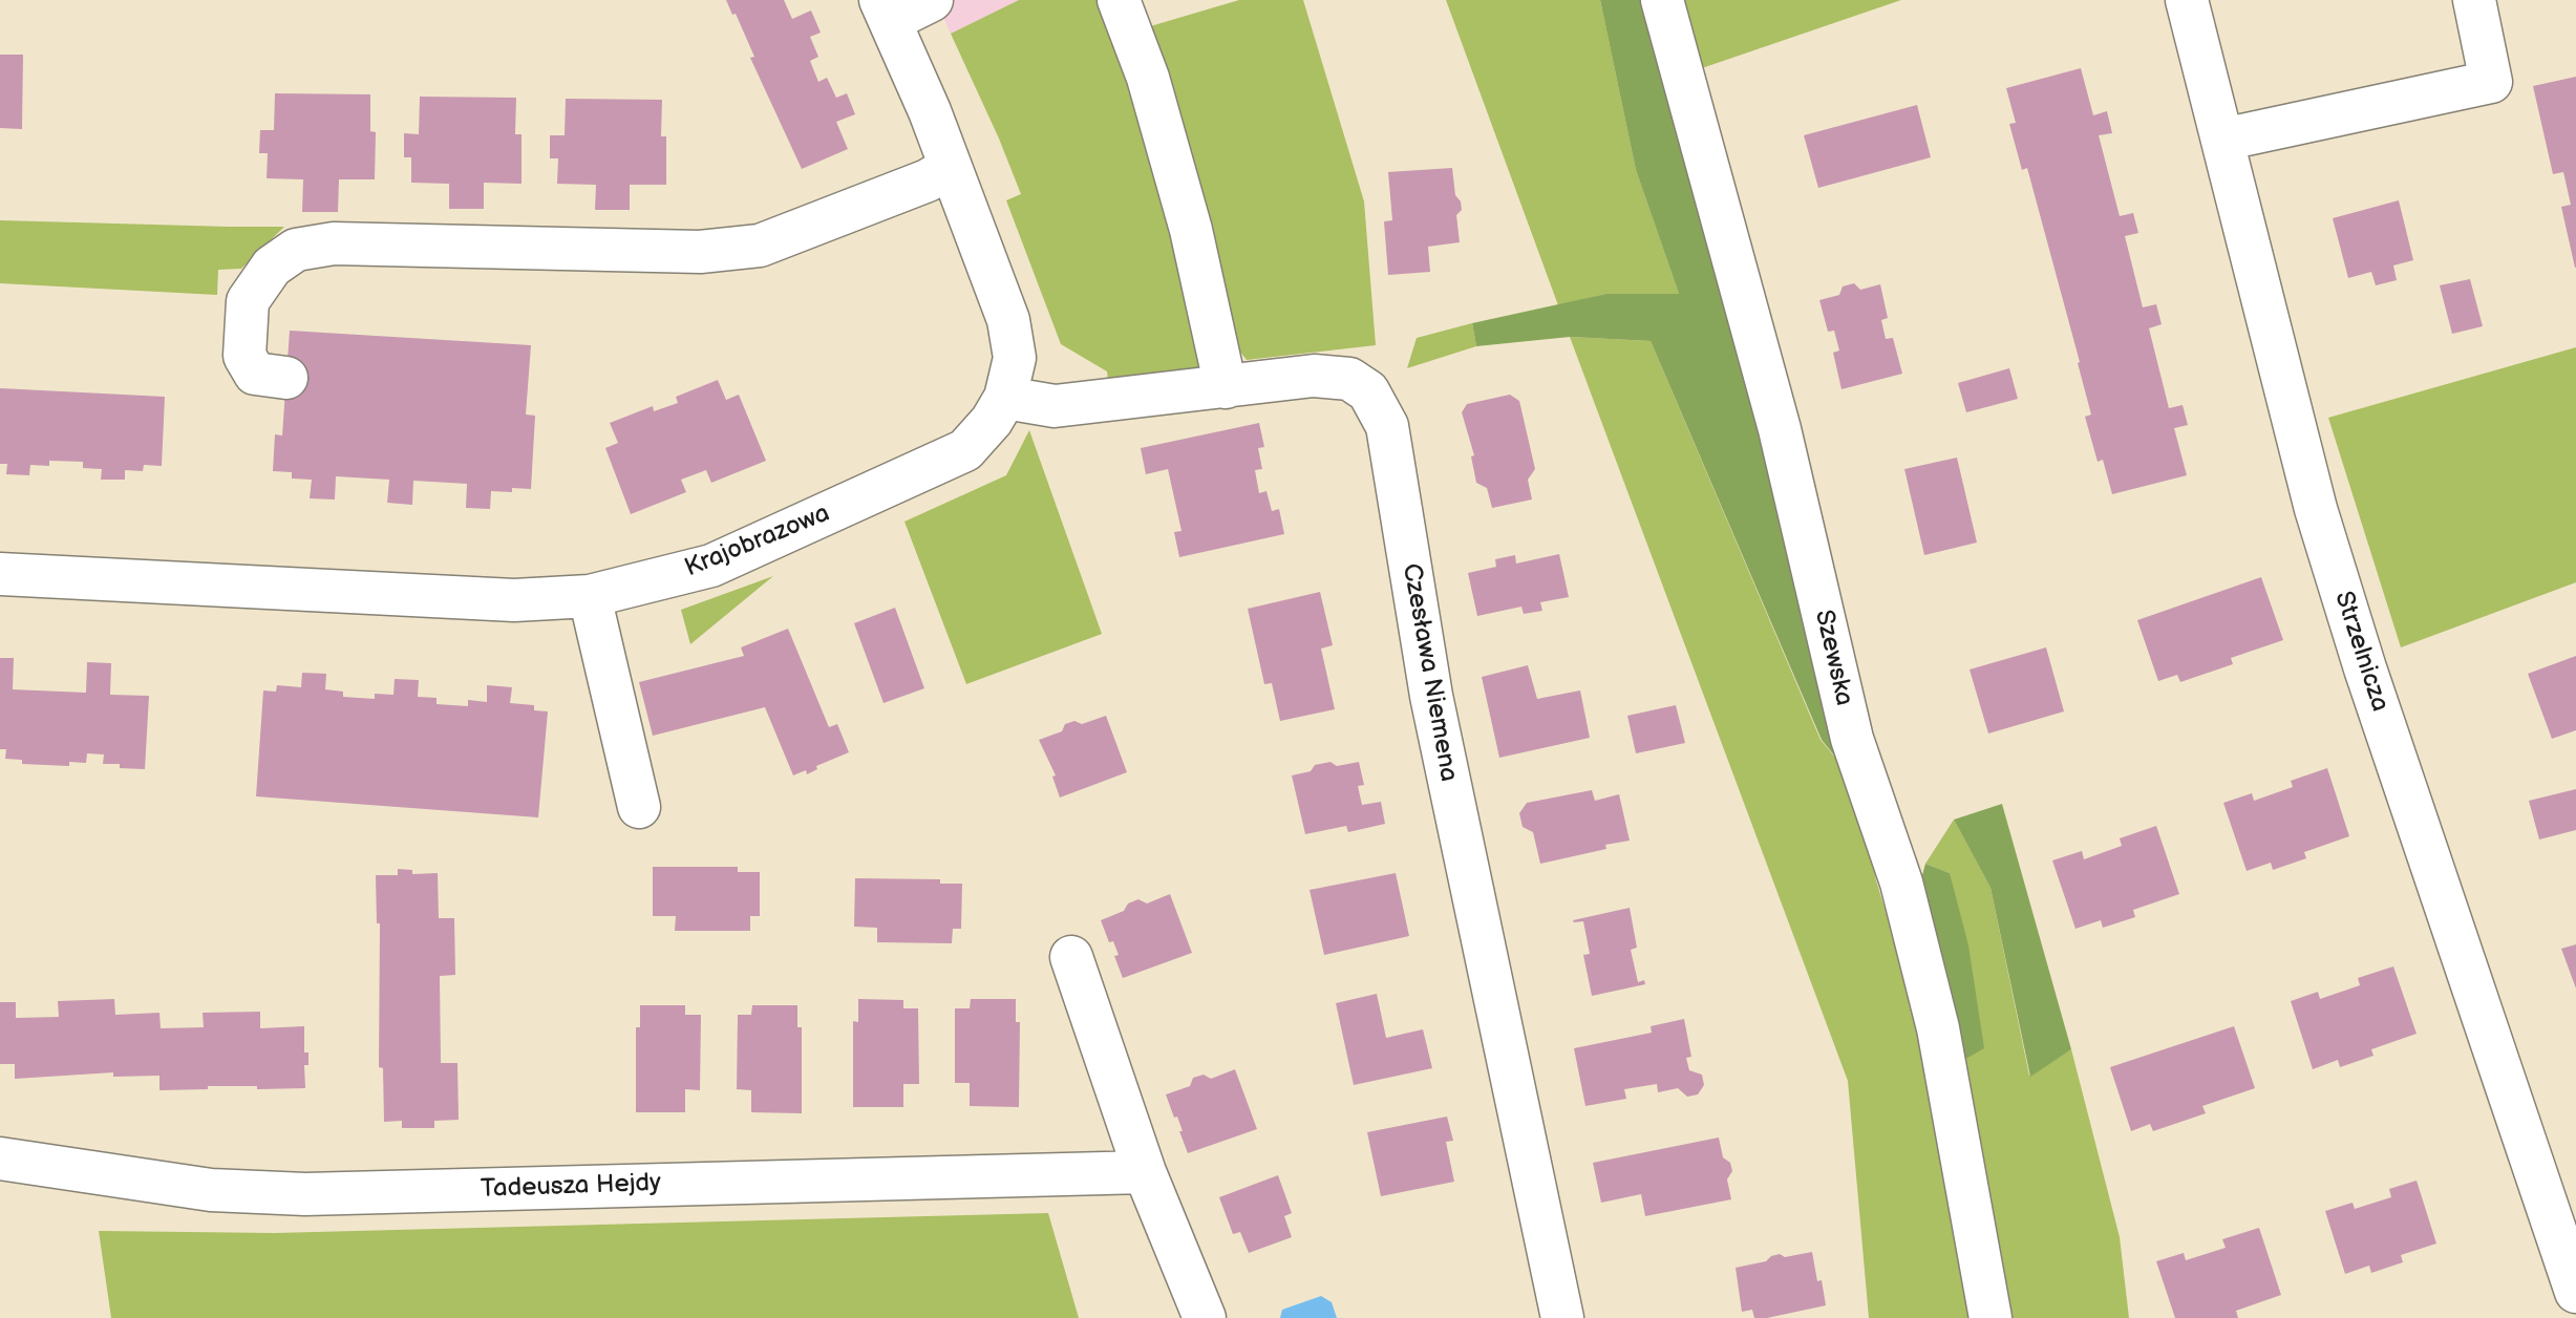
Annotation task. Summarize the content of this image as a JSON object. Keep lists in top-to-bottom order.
{
  "streets": {
    "street": [
      "Krajobrazowa",
      "Strzelnicza",
      "Szewska",
      "Czesława Niemena",
      "Tadeusza Hejdy"
    ]
  },
  "crossings": [
    ["Krajobrazowa", "Czesława Niemena"]
  ]
}
